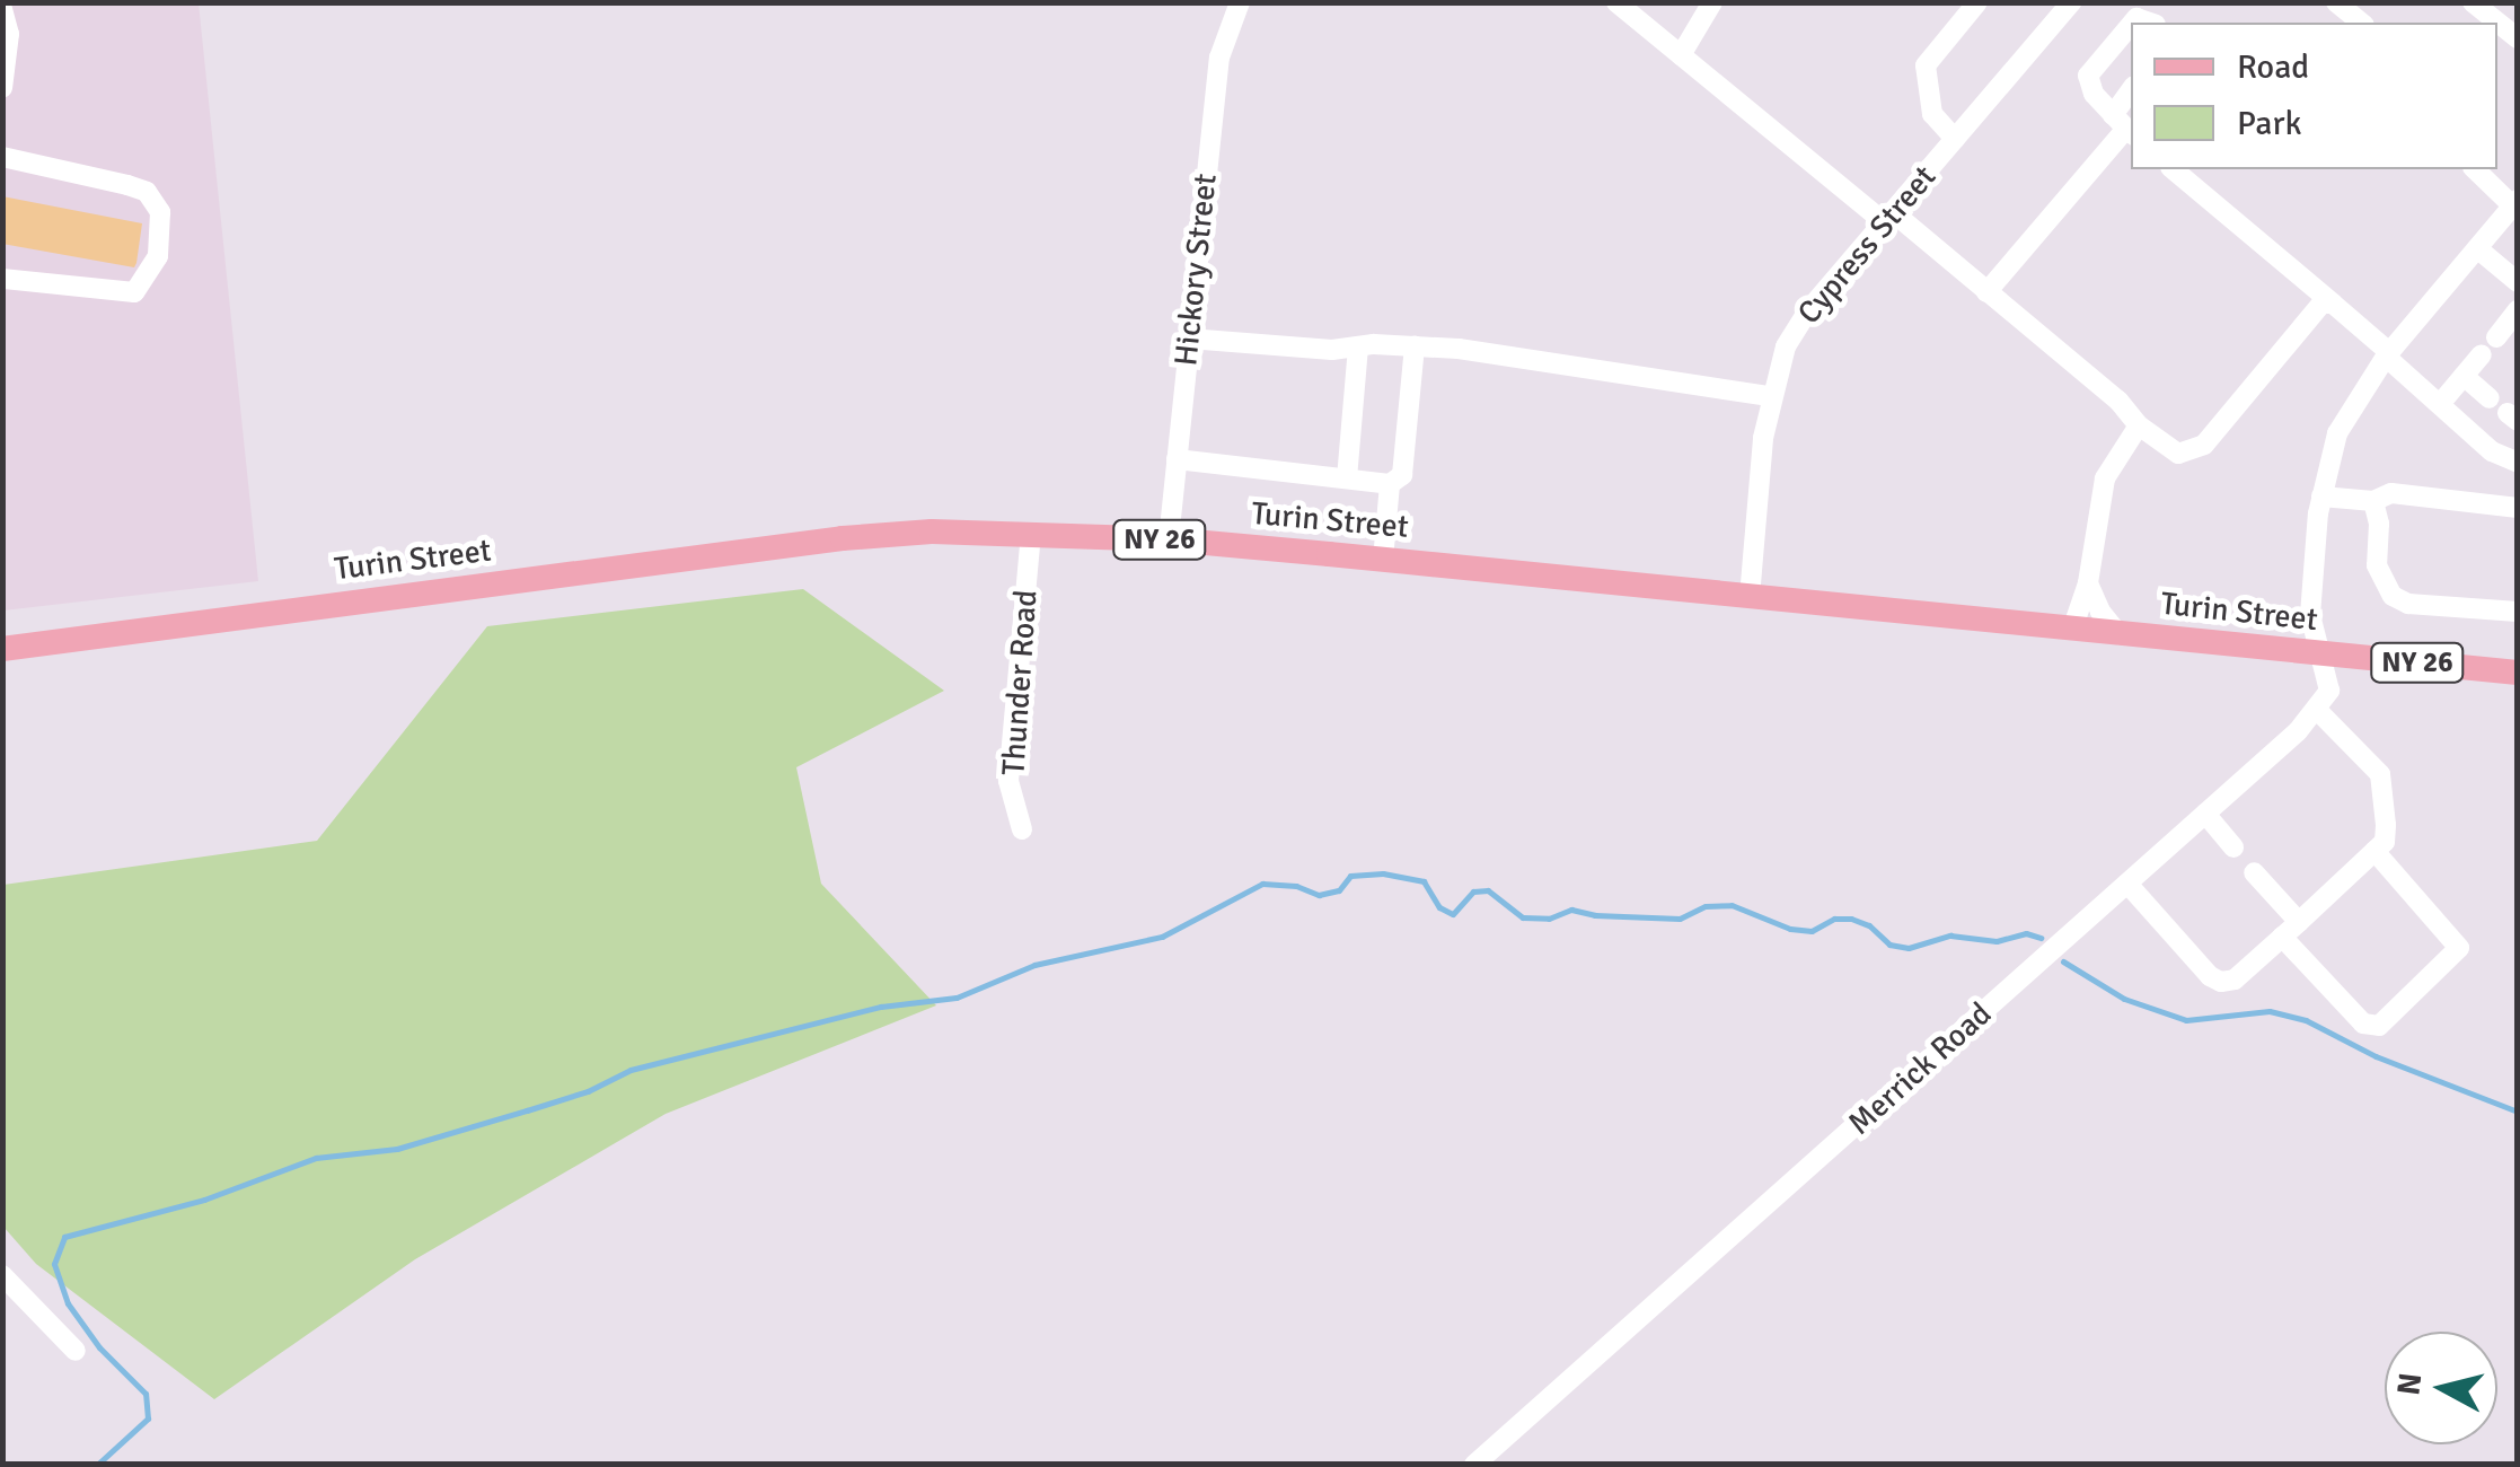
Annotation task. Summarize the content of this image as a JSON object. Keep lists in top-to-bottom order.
{
  "streets": {
    "main road": ["Turin Street", "NY 26"],
    "street": [
      "Cypress Street",
      "Hickory Street",
      "Thunder Road",
      "Merrick Road"
    ]
  },
  "crossings": [
    ["Cypress Street", "Turin Street"],
    ["Hickory Street", "Turin Street"],
    ["Turin Street", "Thunder Road"]
  ],
  "legend": ["Road", "Park"],
  "north": "left"
}
